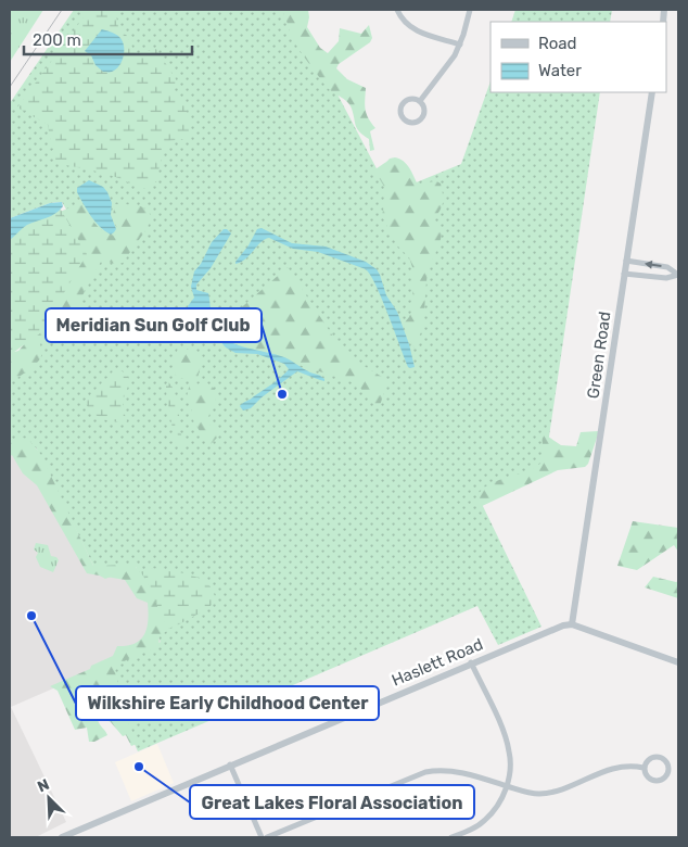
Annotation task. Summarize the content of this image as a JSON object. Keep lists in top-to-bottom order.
{
  "streets": {
    "street": ["Green Road", "Haslett Road"]
  },
  "crossings": [
    ["Green Road", "Haslett Road"]
  ],
  "places": ["Meridian Sun Golf Club", "Wilkshire Early Childhood Center", "Great Lakes Floral Association"],
  "legend": ["Road", "Water"],
  "scale_bar": "200 m",
  "north": "top left"
}
